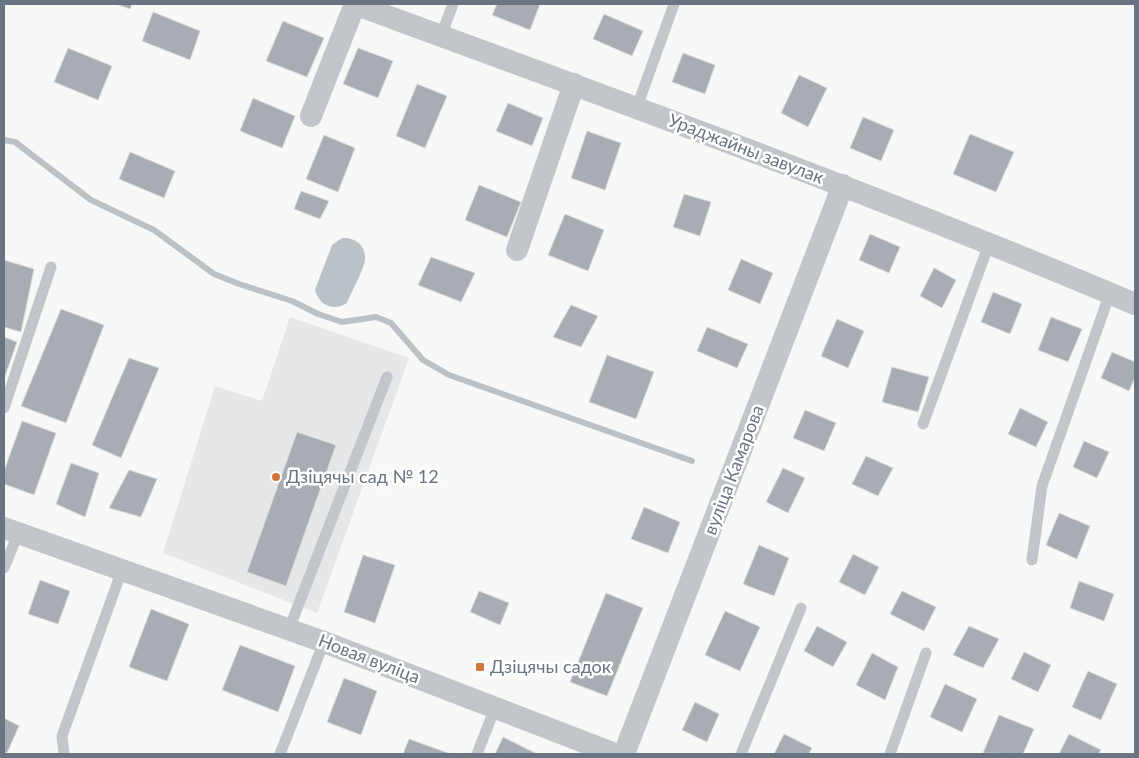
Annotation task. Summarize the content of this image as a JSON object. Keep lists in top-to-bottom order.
{
  "streets": {
    "street": ["Ураджайны завулак", "вуліца Камарова", "Новая вуліца"]
  },
  "crossings": [
    ["Ураджайны завулак", "вуліца Камарова"]
  ],
  "places": {
    "other": ["Дзіцячы сад № 12"],
    "transit": ["Дзіцячы садок"]
  }
}
